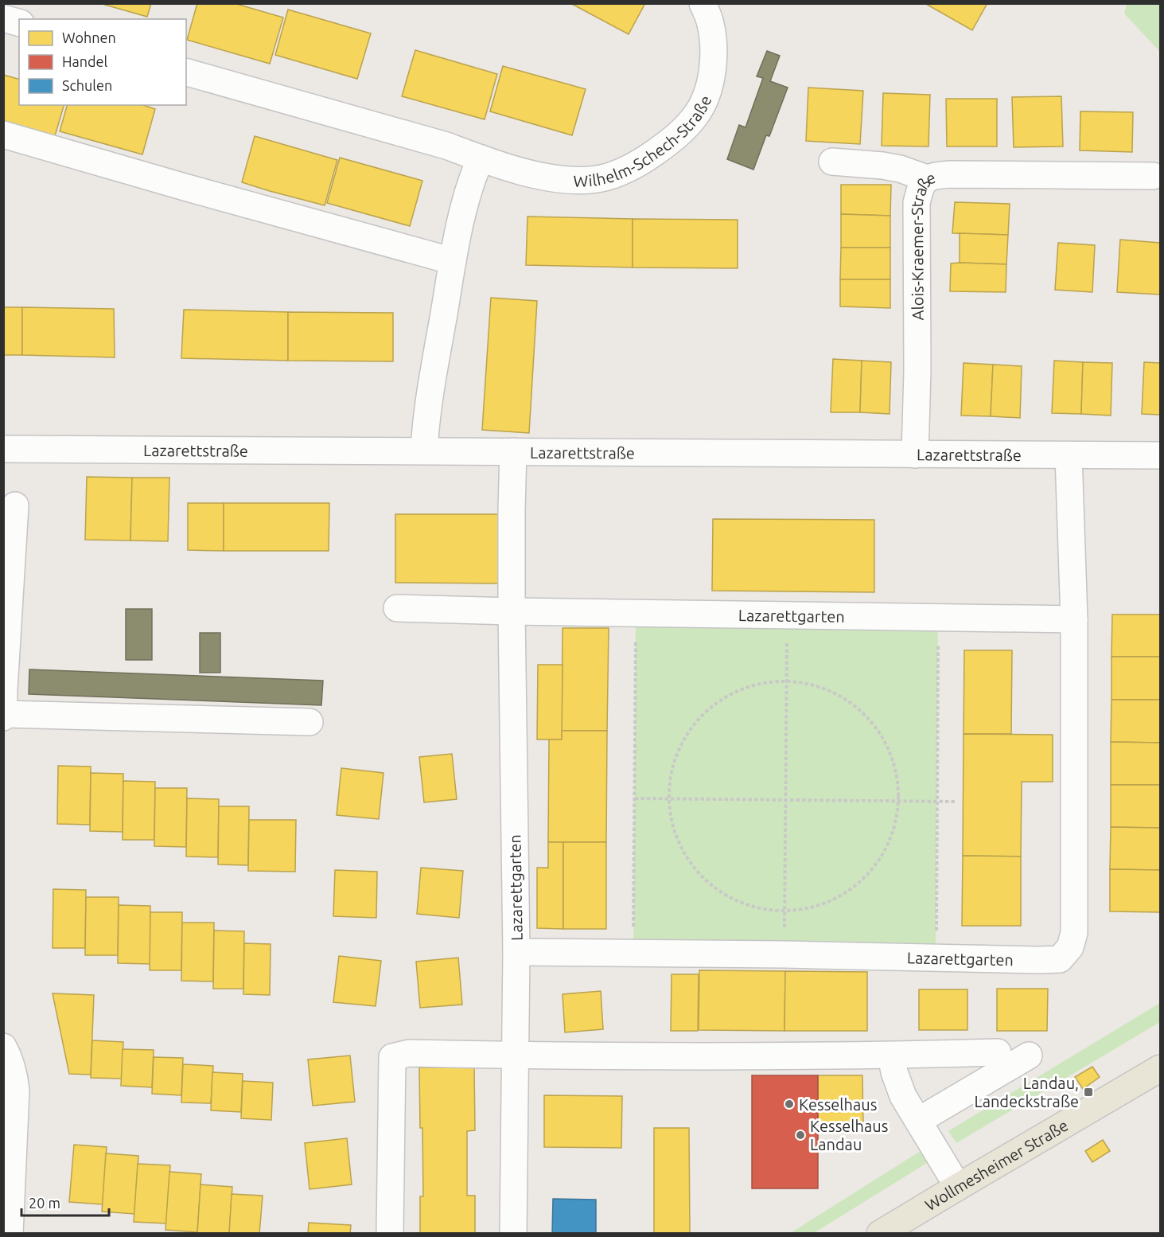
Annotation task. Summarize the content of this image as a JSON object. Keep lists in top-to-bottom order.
{
  "streets": {
    "main road": ["Wollmesheimer Straße"],
    "street": [
      "Wilhelm-Schech-Straße",
      "Alois-Kraemer-Straße",
      "Lazarettstraße",
      "Lazarettgarten"
    ]
  },
  "crossings": [
    ["Alois-Kraemer-Straße", "Lazarettstraße"],
    ["Lazarettstraße", "Lazarettgarten"]
  ],
  "places": {
    "transit": ["Landau, Landeckstraße"],
    "other": ["Kesselhaus", "Kesselhaus Landau"]
  },
  "legend": ["Wohnen", "Handel", "Schulen"],
  "scale_bar": "20 m"
}
